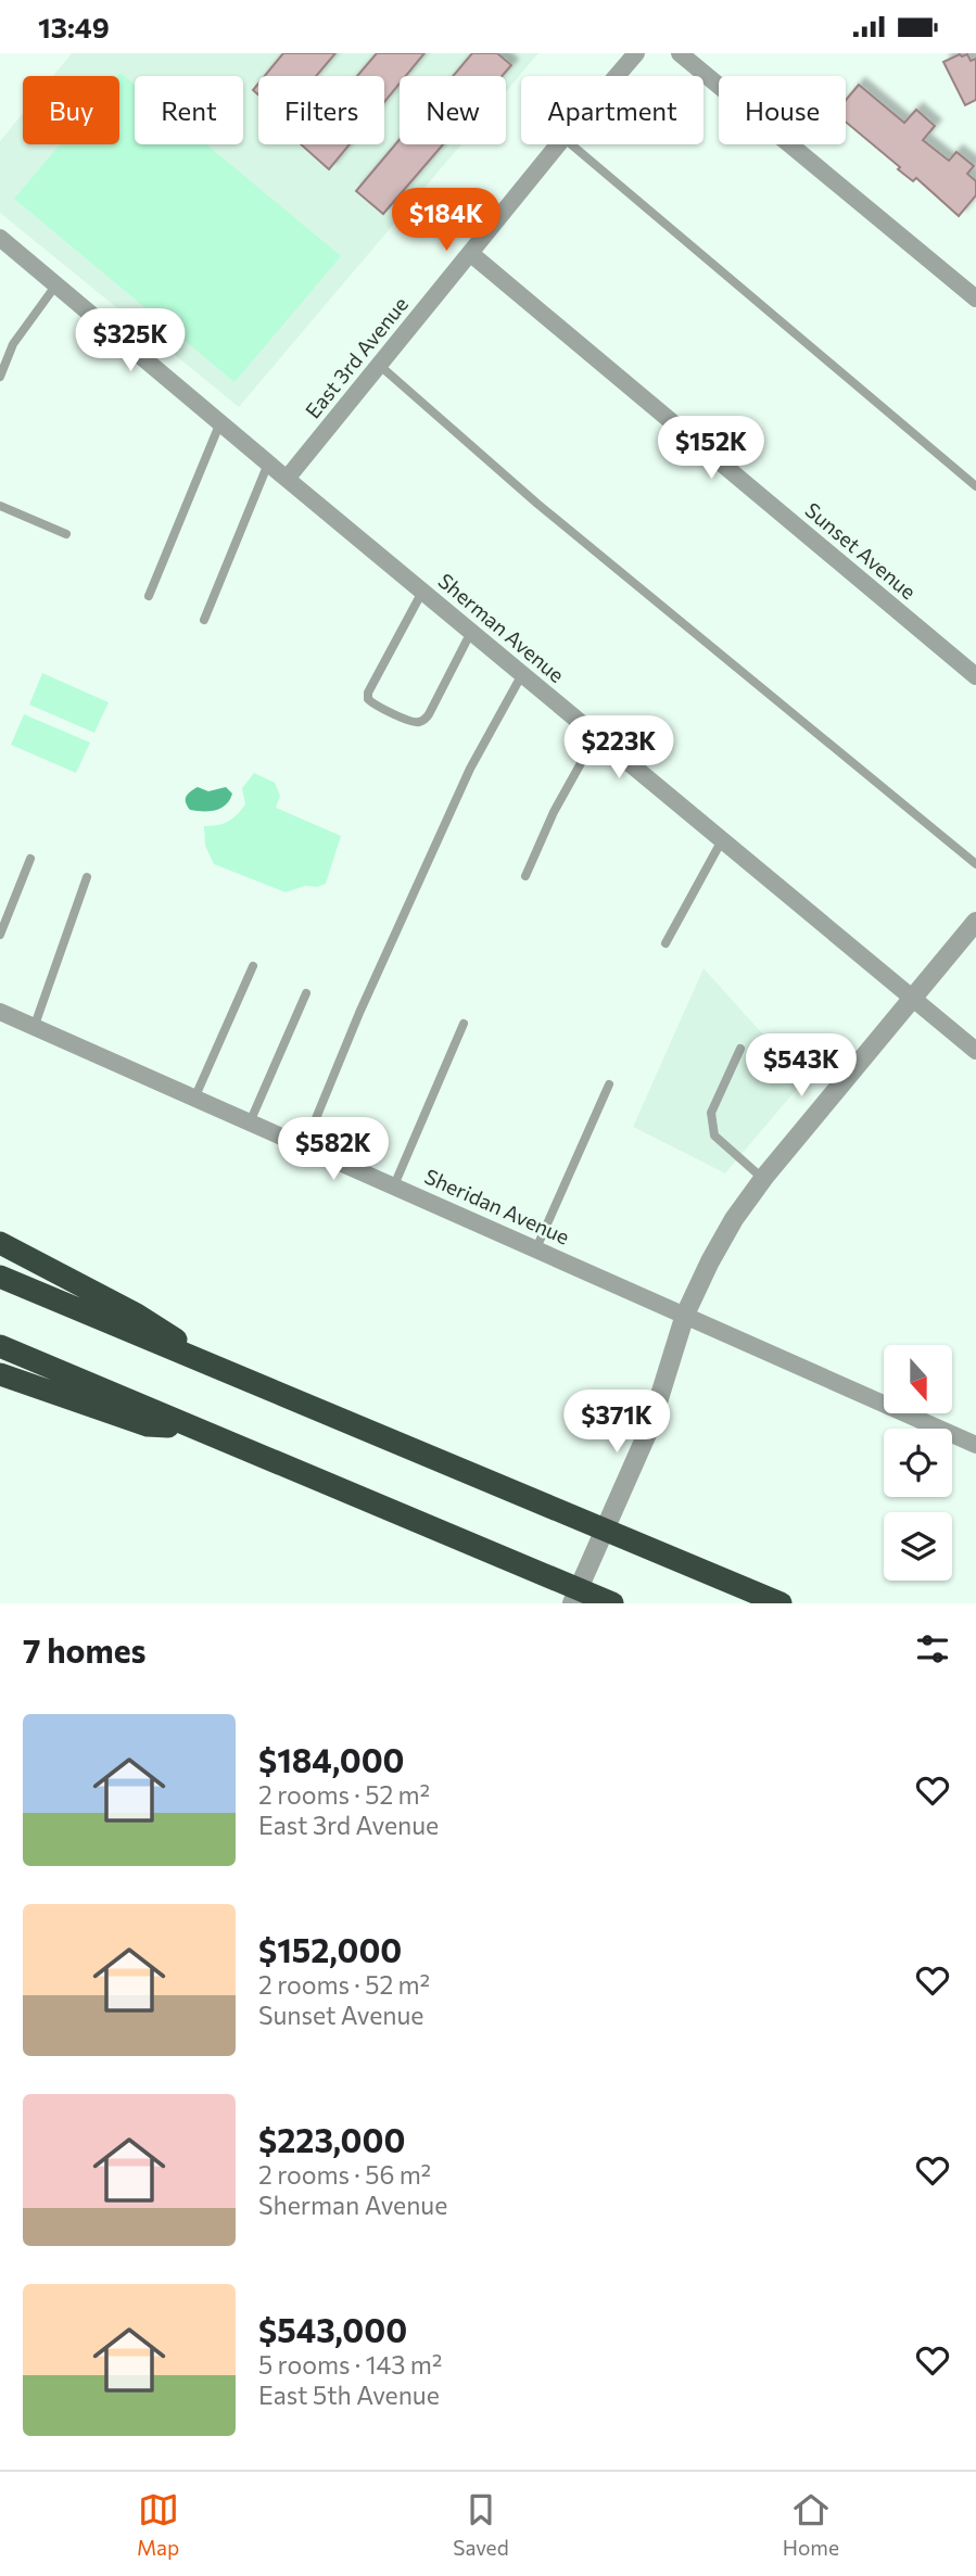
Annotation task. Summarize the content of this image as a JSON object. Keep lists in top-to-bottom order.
{
  "streets": {
    "street": [
      "East 3rd Avenue",
      "Sunset Avenue",
      "Sherman Avenue",
      "Sheridan Avenue"
    ]
  },
  "crossings": [
    ["East 3rd Avenue", "Sunset Avenue"],
    ["East 3rd Avenue", "Sherman Avenue"]
  ],
  "north": "bottom",
  "page": {
    "status": "13:49",
    "chip": [
      "Buy",
      "Rent",
      "Filters",
      "New",
      "Apartment",
      "House"
    ],
    "price": [
      "$184K",
      "$325K",
      "$152K",
      "$223K",
      "$543K",
      "$582K",
      "$371K"
    ],
    "heading": "7 homes",
    "list": [
      {
        "name": "$184,000",
        "note": "2 rooms · 52 m² · East 3rd Avenue"
      },
      {
        "name": "$152,000",
        "note": "2 rooms · 52 m² · Sunset Avenue"
      },
      {
        "name": "$223,000",
        "note": "2 rooms · 56 m² · Sherman Avenue"
      },
      {
        "name": "$543,000",
        "note": "5 rooms · 143 m² · East 5th Avenue"
      }
    ],
    "tabs": ["Map", "Saved", "Home"]
  }
}
